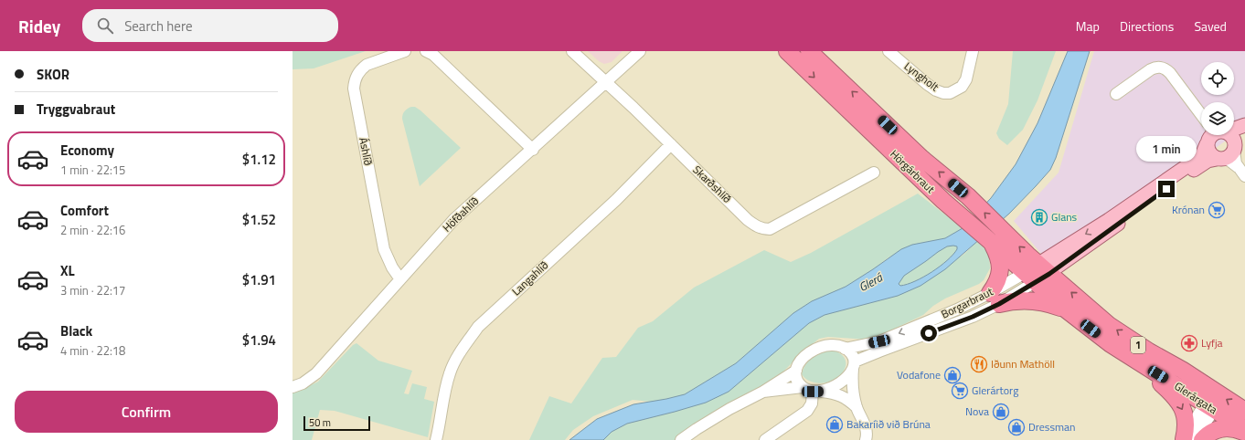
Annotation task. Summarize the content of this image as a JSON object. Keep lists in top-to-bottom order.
{
  "streets": {
    "highway": ["Hörgárbraut", "1", "Glerárgata"],
    "street": [
      "Lyngholt",
      "Áshlíð",
      "Skarðshlíð",
      "Höfðahlíð",
      "Langahlíð",
      "Borgarbraut"
    ]
  },
  "crossings": [
    ["Áshlíð", "Höfðahlíð"],
    ["Hörgárbraut", "Borgarbraut"],
    ["Hörgárbraut", "Glerárgata"],
    ["Skarðshlíð", "Höfðahlíð"],
    ["Skarðshlíð", "Langahlíð"],
    ["Borgarbraut", "Glerárgata"]
  ],
  "water": ["Glerá"],
  "places": {
    "supermarket": ["Krónan", "Glerártorg"],
    "building": ["Glans"],
    "pharmacy": ["Lyfja"],
    "restaurant": ["Iðunn Mathöll"],
    "shop": [
      "Vodafone",
      "Nova",
      "Bakaríið við Brúna",
      "Dressman"
    ]
  },
  "scale_bar": "50 m",
  "page": {
    "header": "Ridey",
    "search": "Search here",
    "nav": ["Map", "Directions", "Saved"],
    "banner": ["SKOR", "Tryggvabraut"],
    "list": [
      {
        "name": "Economy",
        "note": "1 min · 22:15",
        "value": "$1.12"
      },
      {
        "name": "Comfort",
        "note": "2 min · 22:16",
        "value": "$1.52"
      },
      {
        "name": "XL",
        "note": "3 min · 22:17",
        "value": "$1.91"
      },
      {
        "name": "Black",
        "note": "4 min · 22:18",
        "value": "$1.94"
      }
    ],
    "bubble": "1 min",
    "buttons": "Confirm",
    "scale": "50 m"
  }
}
